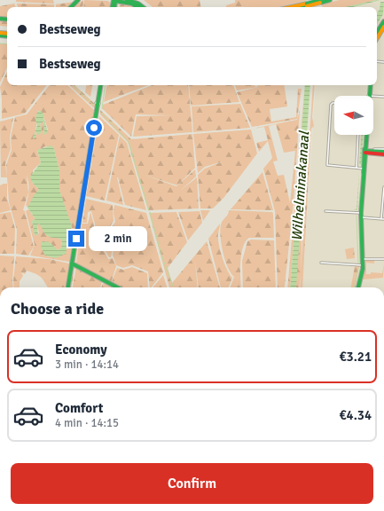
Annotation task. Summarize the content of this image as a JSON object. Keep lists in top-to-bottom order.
{
  "water": ["Wilhelminakanaal"],
  "north": "left",
  "page": {
    "banner": ["Bestseweg", "Bestseweg"],
    "bubble": "2 min",
    "heading": "Choose a ride",
    "list": [
      {
        "name": "Economy",
        "note": "3 min · 14:14",
        "value": "€3.21"
      },
      {
        "name": "Comfort",
        "note": "4 min · 14:15",
        "value": "€4.34"
      }
    ],
    "buttons": "Confirm"
  }
}
